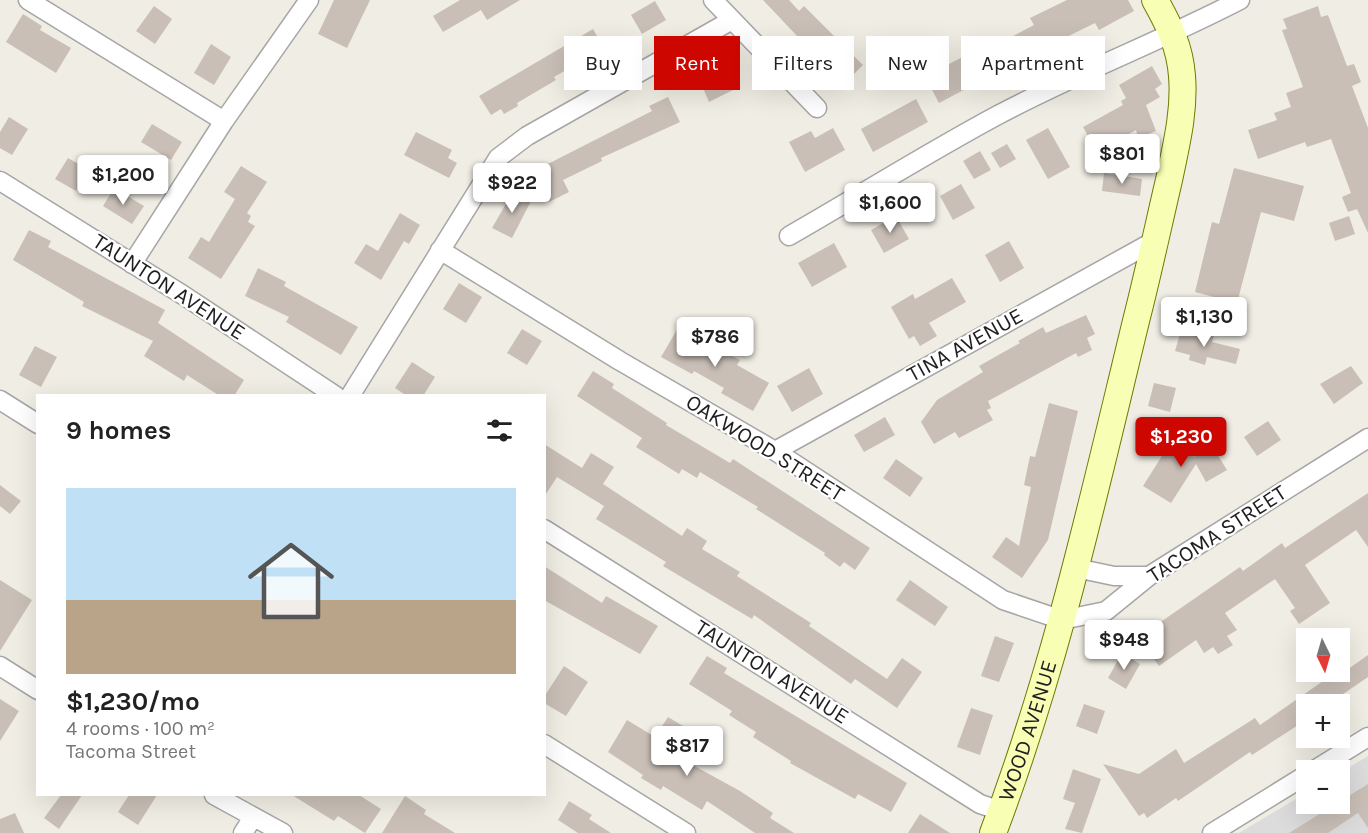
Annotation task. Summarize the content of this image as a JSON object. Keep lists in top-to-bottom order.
{
  "streets": {
    "main road": ["WOOD AVENUE"],
    "street": [
      "TAUNTON AVENUE",
      "TINA AVENUE",
      "OAKWOOD STREET",
      "TACOMA STREET"
    ]
  },
  "crossings": [
    ["TAUNTON AVENUE", "WOOD AVENUE"],
    ["TINA AVENUE", "OAKWOOD STREET"],
    ["TINA AVENUE", "WOOD AVENUE"],
    ["OAKWOOD STREET", "TACOMA STREET"],
    ["OAKWOOD STREET", "WOOD AVENUE"],
    ["TACOMA STREET", "WOOD AVENUE"]
  ],
  "north": "bottom",
  "page": {
    "chip": [
      "Buy",
      "Rent",
      "Filters",
      "New",
      "Apartment"
    ],
    "price": [
      "$801",
      "$1,200",
      "$922",
      "$1,600",
      "$1,130",
      "$786",
      "$1,230",
      "$948",
      "$817"
    ],
    "heading": "9 homes",
    "list": [
      {
        "name": "$1,230/mo",
        "note": "4 rooms · 100 m² · Tacoma Street"
      }
    ],
    "map_buttons": ["+", "−"]
  }
}
